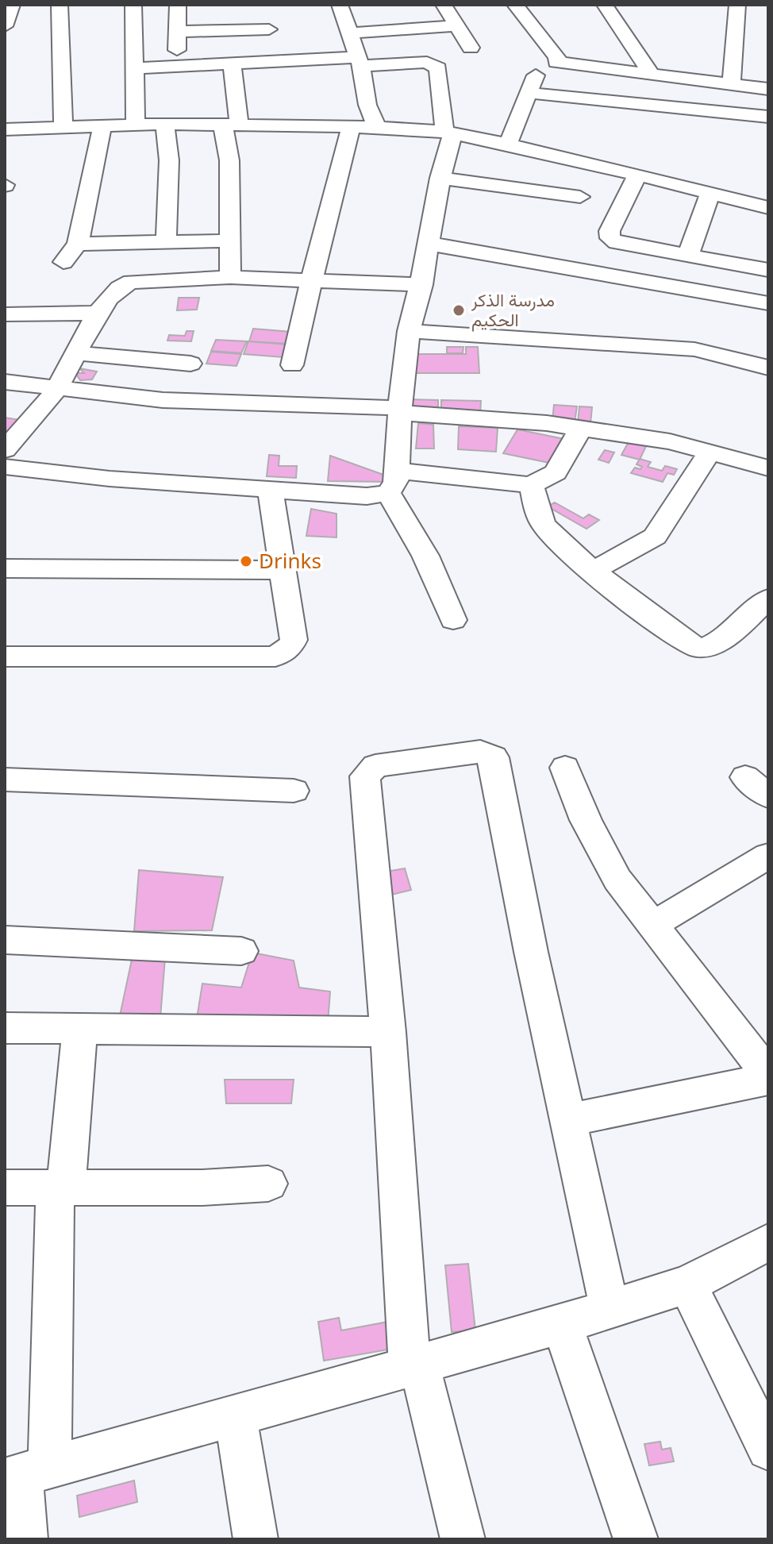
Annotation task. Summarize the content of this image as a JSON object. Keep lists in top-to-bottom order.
{
  "places": ["مدرسة الذكر الحكيم", "Drinks"]
}
